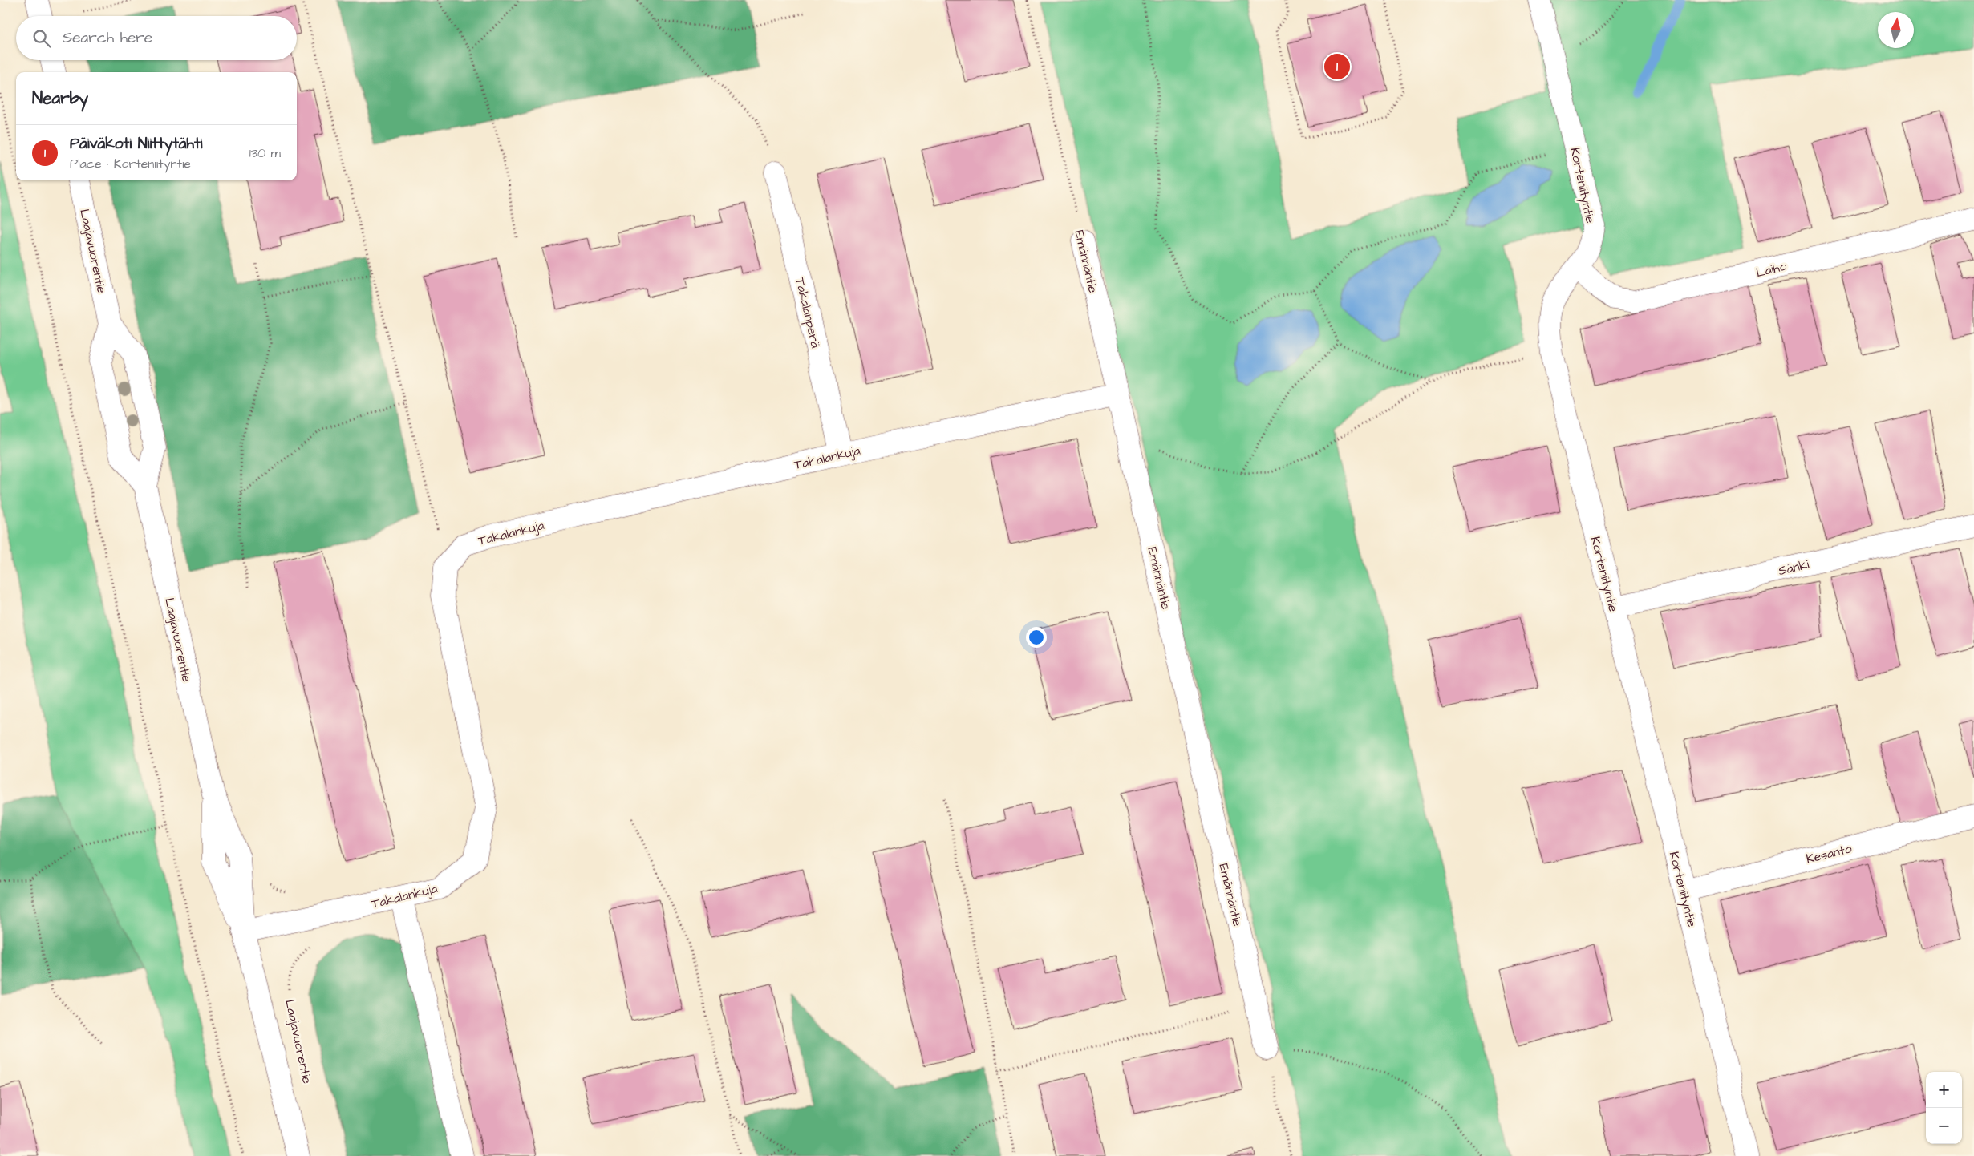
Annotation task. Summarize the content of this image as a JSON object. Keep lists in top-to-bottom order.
{
  "streets": {
    "street": [
      "Korteniityntie",
      "Laajavuorentie",
      "Emännäntie",
      "Laiho",
      "Takalanperä",
      "Takalankuja",
      "Sänki",
      "Kesanto"
    ]
  },
  "crossings": [
    ["Korteniityntie", "Laiho"],
    ["Korteniityntie", "Sänki"],
    ["Korteniityntie", "Kesanto"],
    ["Laajavuorentie", "Takalankuja"],
    ["Emännäntie", "Takalankuja"],
    ["Takalanperä", "Takalankuja"]
  ],
  "north": "top",
  "page": {
    "search": "Search here",
    "pins": "1",
    "heading": "Nearby",
    "list": [
      {
        "mark": "1",
        "name": "Päiväkoti Niittytähti",
        "note": "Place · Korteniityntie",
        "value": "130 m"
      }
    ],
    "map_buttons": ["+", "−"]
  }
}
